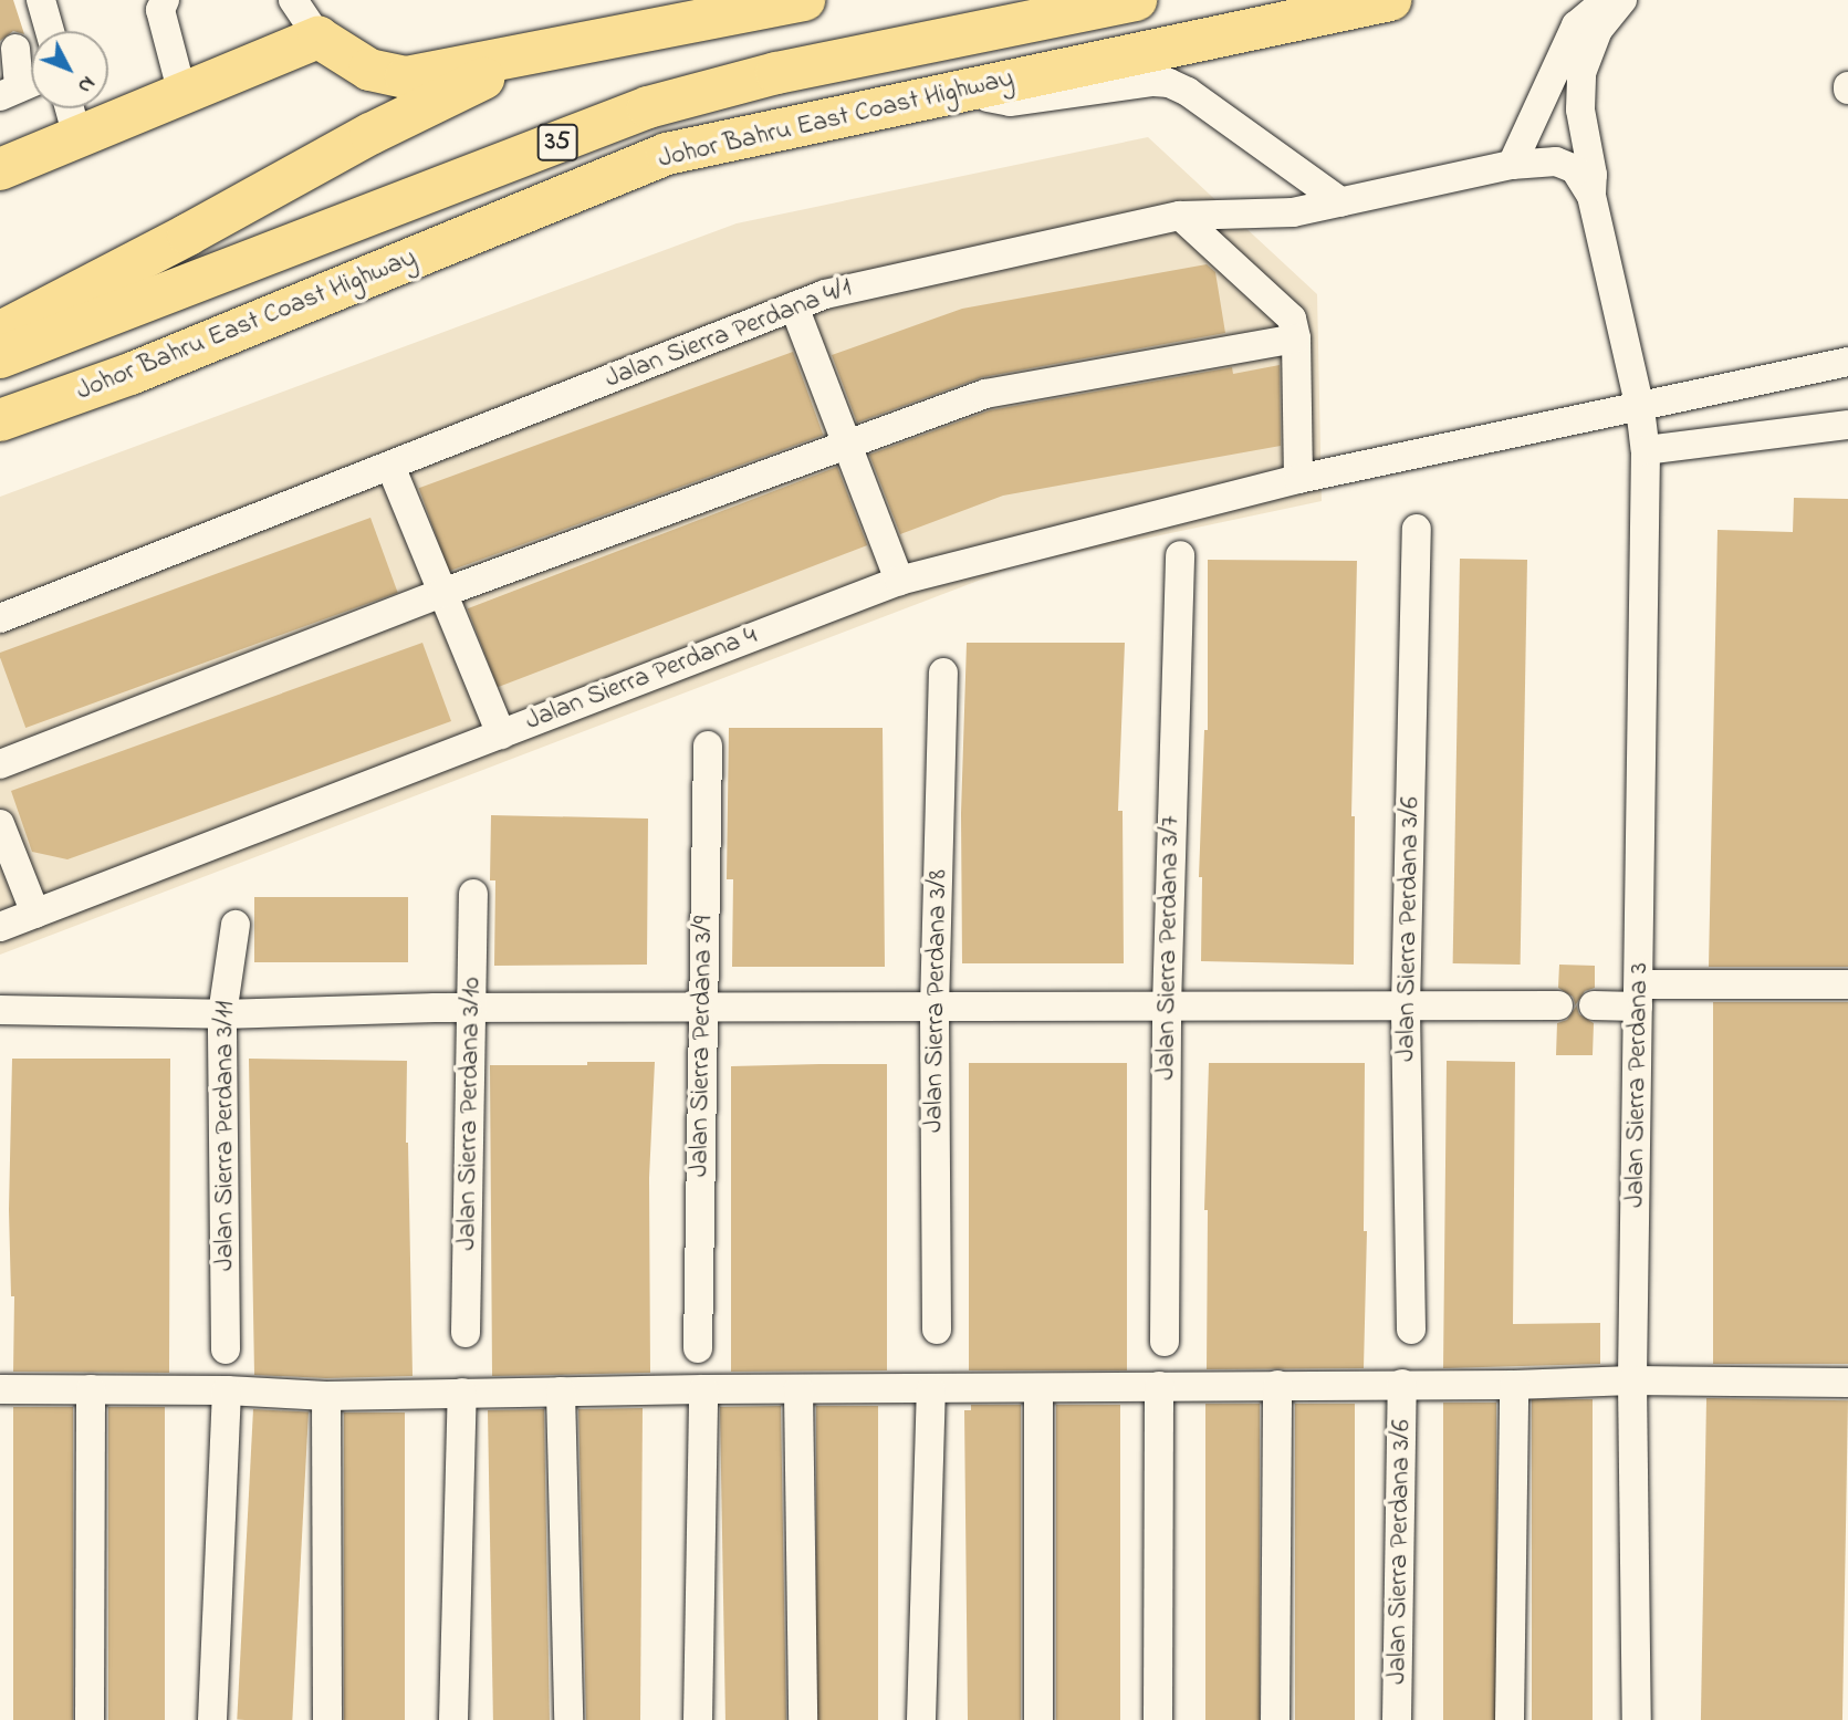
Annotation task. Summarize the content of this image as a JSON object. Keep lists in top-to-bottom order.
{
  "streets": {
    "highway": ["Johor Bahru East Coast Highway", "35"],
    "street": [
      "Jalan Sierra Perdana 4/1",
      "Jalan Sierra Perdana 4",
      "Jalan Sierra Perdana 3/6",
      "Jalan Sierra Perdana 3/7",
      "Jalan Sierra Perdana 3/8",
      "Jalan Sierra Perdana 3/9",
      "Jalan Sierra Perdana 3",
      "Jalan Sierra Perdana 3/10",
      "Jalan Sierra Perdana 3/11"
    ]
  },
  "crossings": [
    ["Jalan Sierra Perdana 4/1", "Jalan Sierra Perdana 3"],
    ["Jalan Sierra Perdana 4", "Jalan Sierra Perdana 3"]
  ],
  "north": "bottom right"
}
